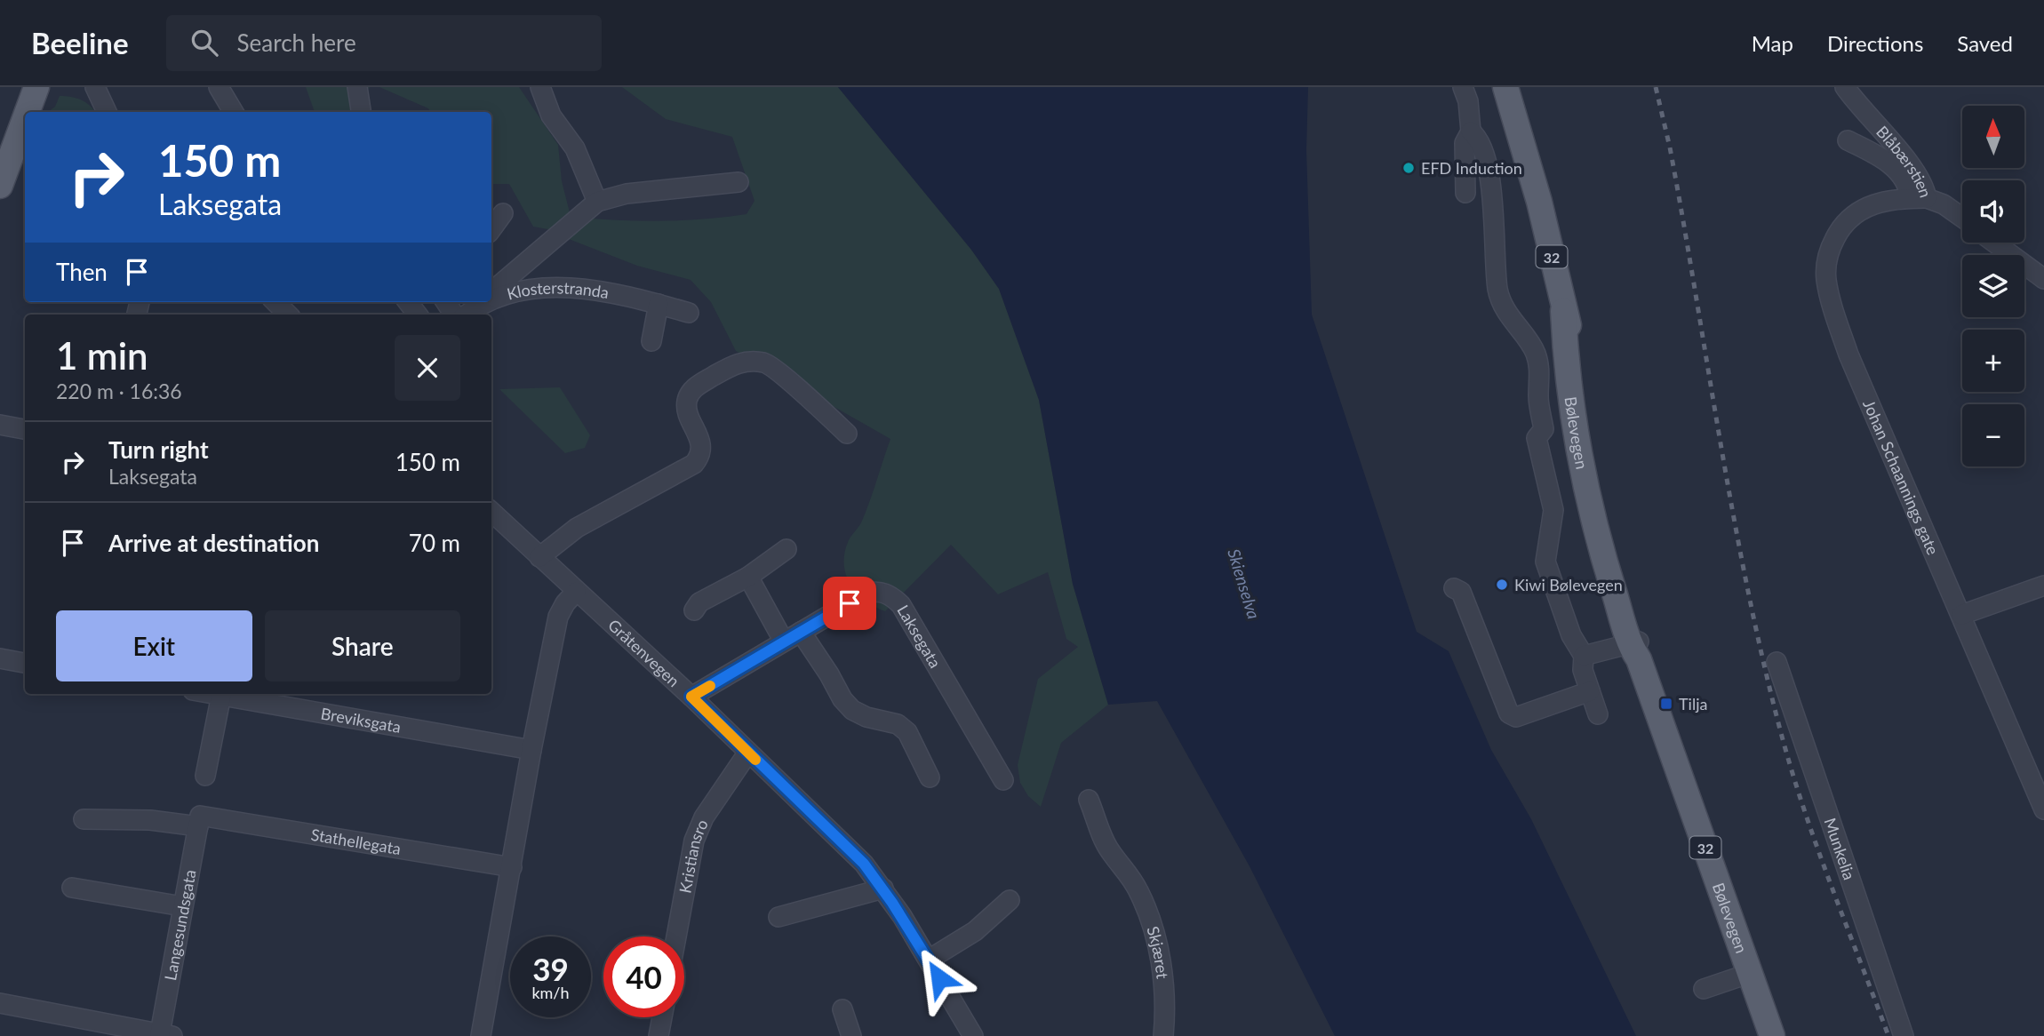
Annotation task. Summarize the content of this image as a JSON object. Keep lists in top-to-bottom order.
{
  "streets": {
    "main road": ["32", "Bølevegen"],
    "street": [
      "Blåbærstien",
      "Klosterstranda",
      "Johan Schaannings gate",
      "Laksegata",
      "Gråtenvegen",
      "Breviksgata",
      "Stathellegata",
      "Munkelia",
      "Kristiansro",
      "Langesundsgata",
      "Skjæret"
    ]
  },
  "crossings": [
    ["Blåbærstien", "Johan Schaannings gate"],
    ["Laksegata", "Gråtenvegen"],
    ["Gråtenvegen", "Kristiansro"],
    ["Stathellegata", "Langesundsgata"]
  ],
  "water": ["Skienselva"],
  "places": {
    "other": ["EFD Induction", "Kiwi Bølevegen"],
    "transit": ["Tilja"]
  },
  "north": "top",
  "page": {
    "header": "Beeline",
    "search": "Search here",
    "nav": ["Map", "Directions", "Saved"],
    "map_buttons": ["+", "−"],
    "turn": ["150 m", "Laksegata"],
    "then": "Then",
    "heading": ["1 min", "220 m · 16:36"],
    "list": [
      {
        "name": "Turn right",
        "note": "Laksegata",
        "value": "150 m"
      },
      {
        "name": "Arrive at destination",
        "value": "70 m"
      }
    ],
    "buttons": ["Exit", "Share"],
    "speed": "39 km/h",
    "limit": "40"
  }
}
